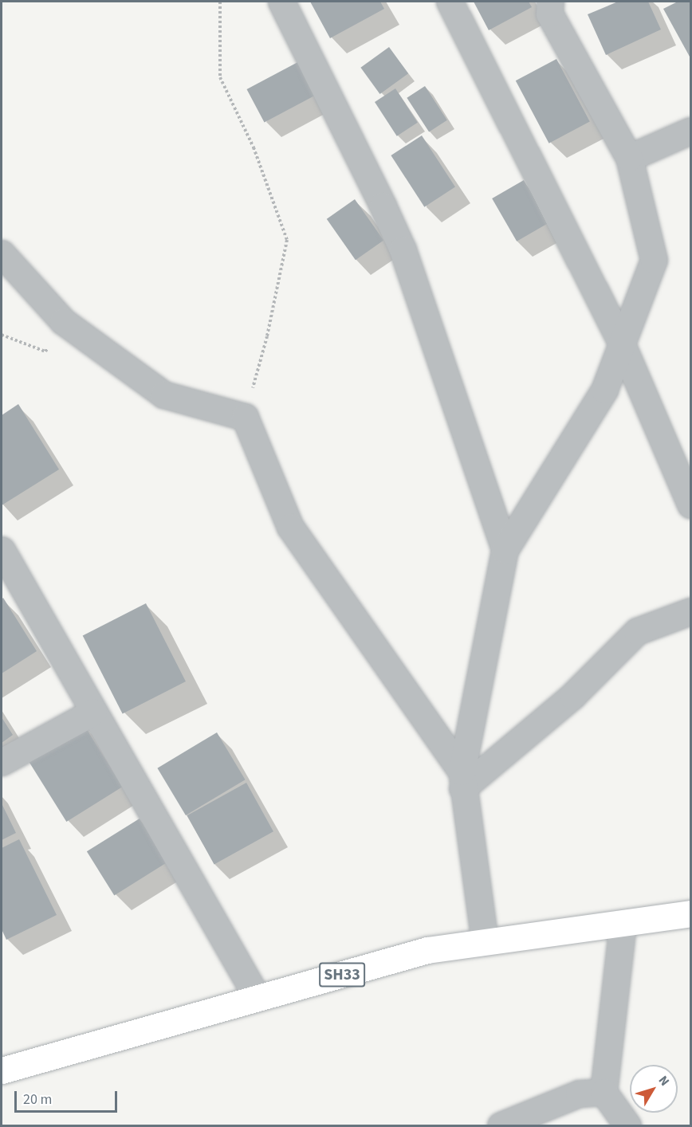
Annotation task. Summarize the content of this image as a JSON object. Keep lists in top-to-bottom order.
{
  "streets": {
    "main road": ["SH33"]
  },
  "scale_bar": "20 m",
  "north": "top right"
}
